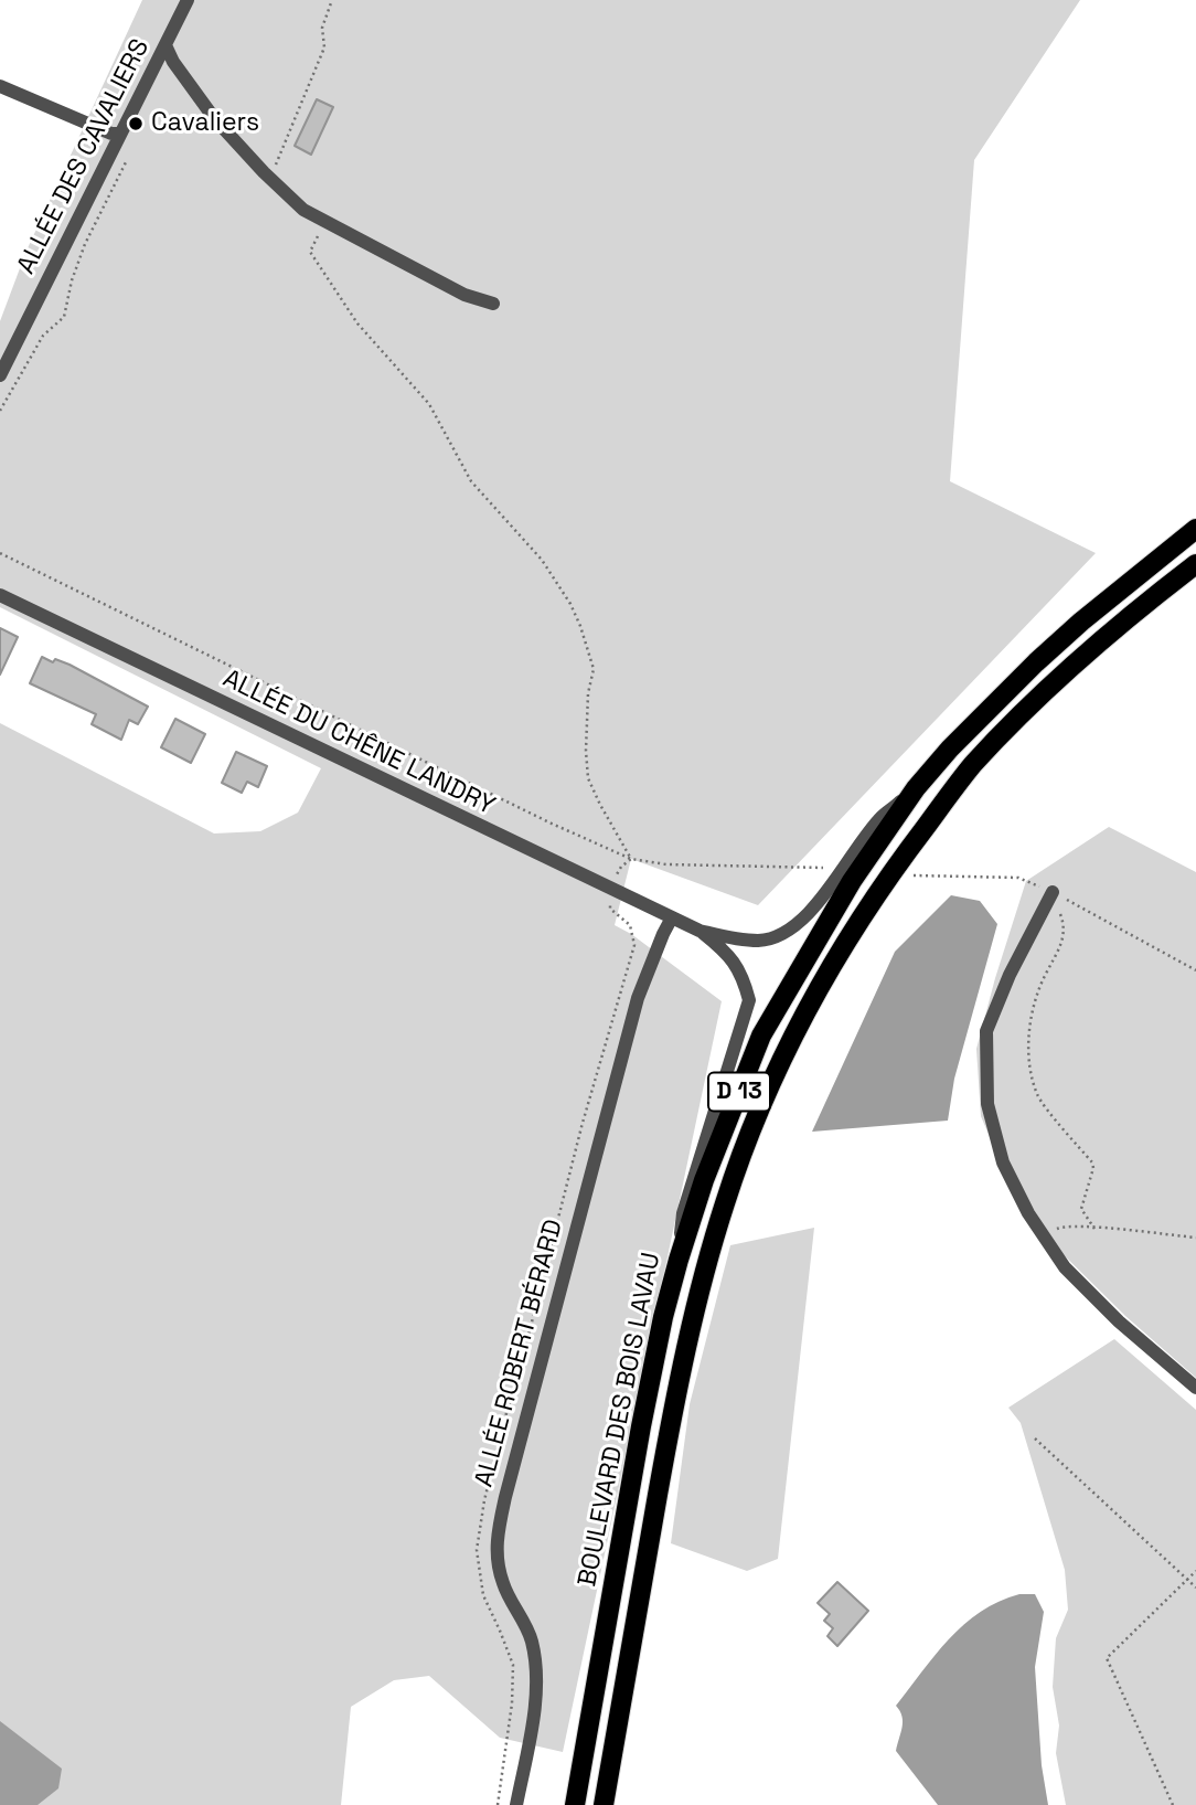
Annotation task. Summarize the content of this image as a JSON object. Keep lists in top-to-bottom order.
{
  "streets": {
    "main road": ["D 13", "BOULEVARD DES BOIS LAVAU"],
    "street": ["ALLÉE DES CAVALIERS", "ALLÉE DU CHÊNE LANDRY", "ALLÉE ROBERT BÉRARD"]
  },
  "crossings": [
    ["ALLÉE DU CHÊNE LANDRY", "ALLÉE ROBERT BÉRARD"],
    ["ALLÉE DU CHÊNE LANDRY", "BOULEVARD DES BOIS LAVAU"]
  ],
  "places": ["Cavaliers"]
}
